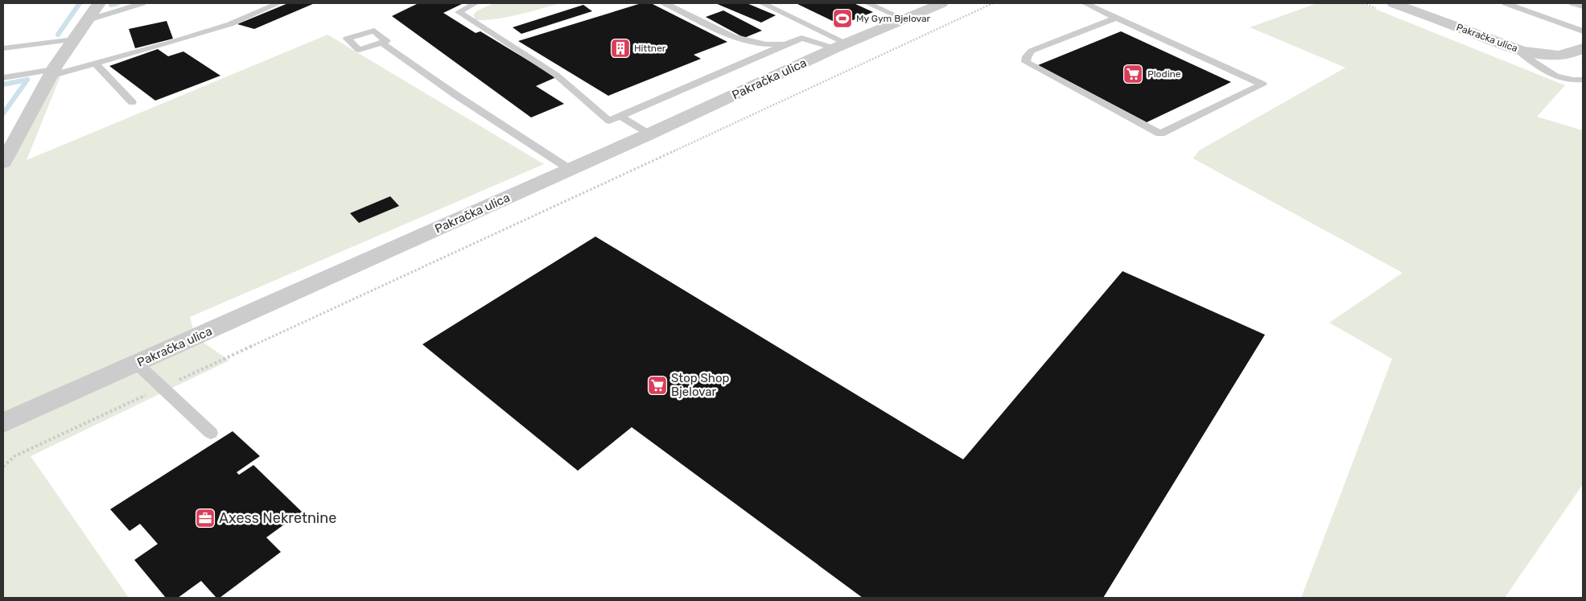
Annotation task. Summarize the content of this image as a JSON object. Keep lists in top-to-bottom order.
{
  "streets": {
    "street": ["Pakračka ulica"]
  },
  "places": {
    "sports": ["My Gym Bjelovar"],
    "building": ["Hittner"],
    "supermarket": ["Plodine", "Stop Shop Bjelovar"],
    "office": ["Axess Nekretnine"]
  }
}
